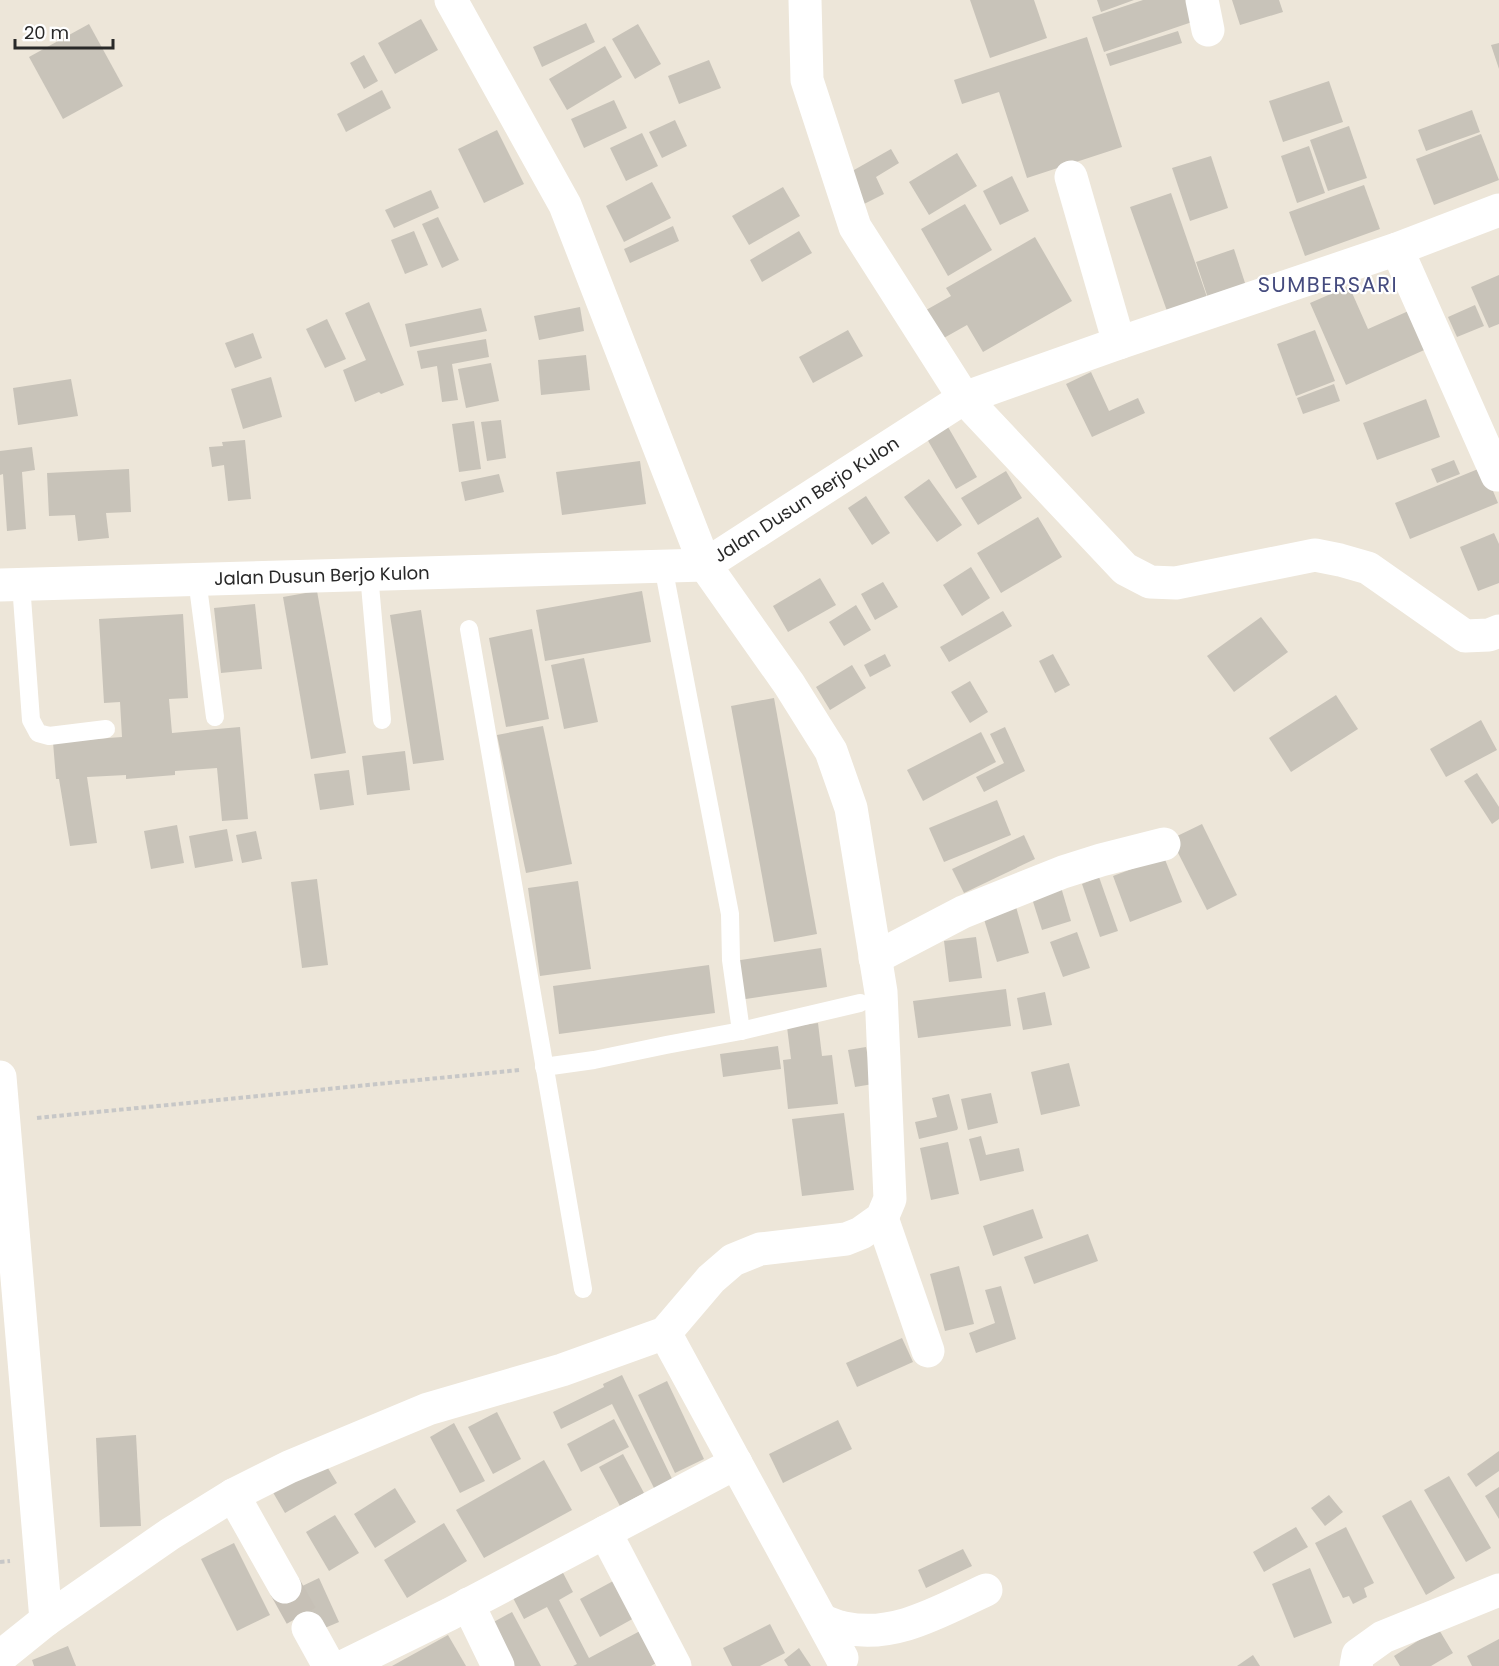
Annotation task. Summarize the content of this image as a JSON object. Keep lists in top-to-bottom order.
{
  "streets": {
    "street": ["Jalan Dusun Berjo Kulon"]
  },
  "districts": ["SUMBERSARI"],
  "scale_bar": "20 m"
}
